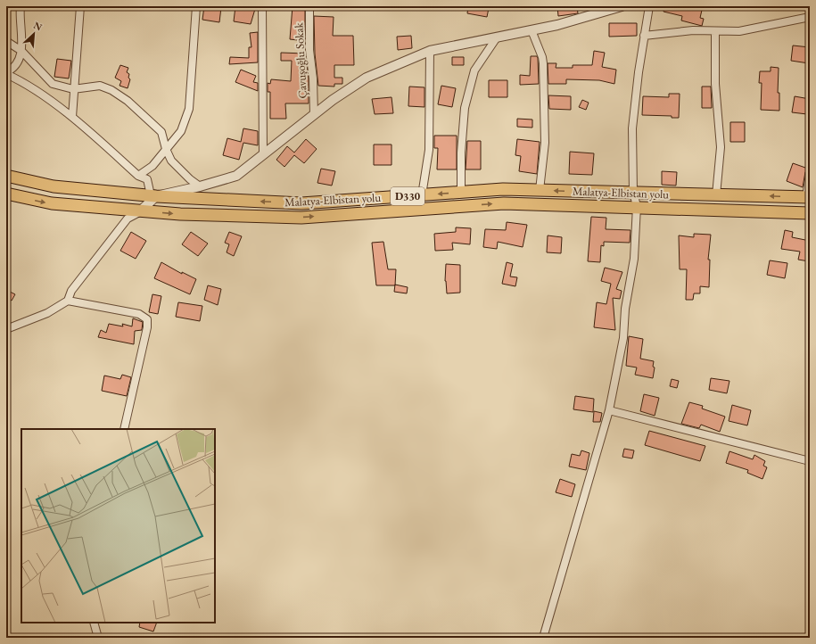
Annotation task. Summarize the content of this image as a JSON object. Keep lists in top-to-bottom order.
{
  "streets": {
    "main road": ["Malatya-Elbistan yolu", "D330"],
    "street": ["Çavuşoğlu Sokak"]
  },
  "north": "top right"
}
